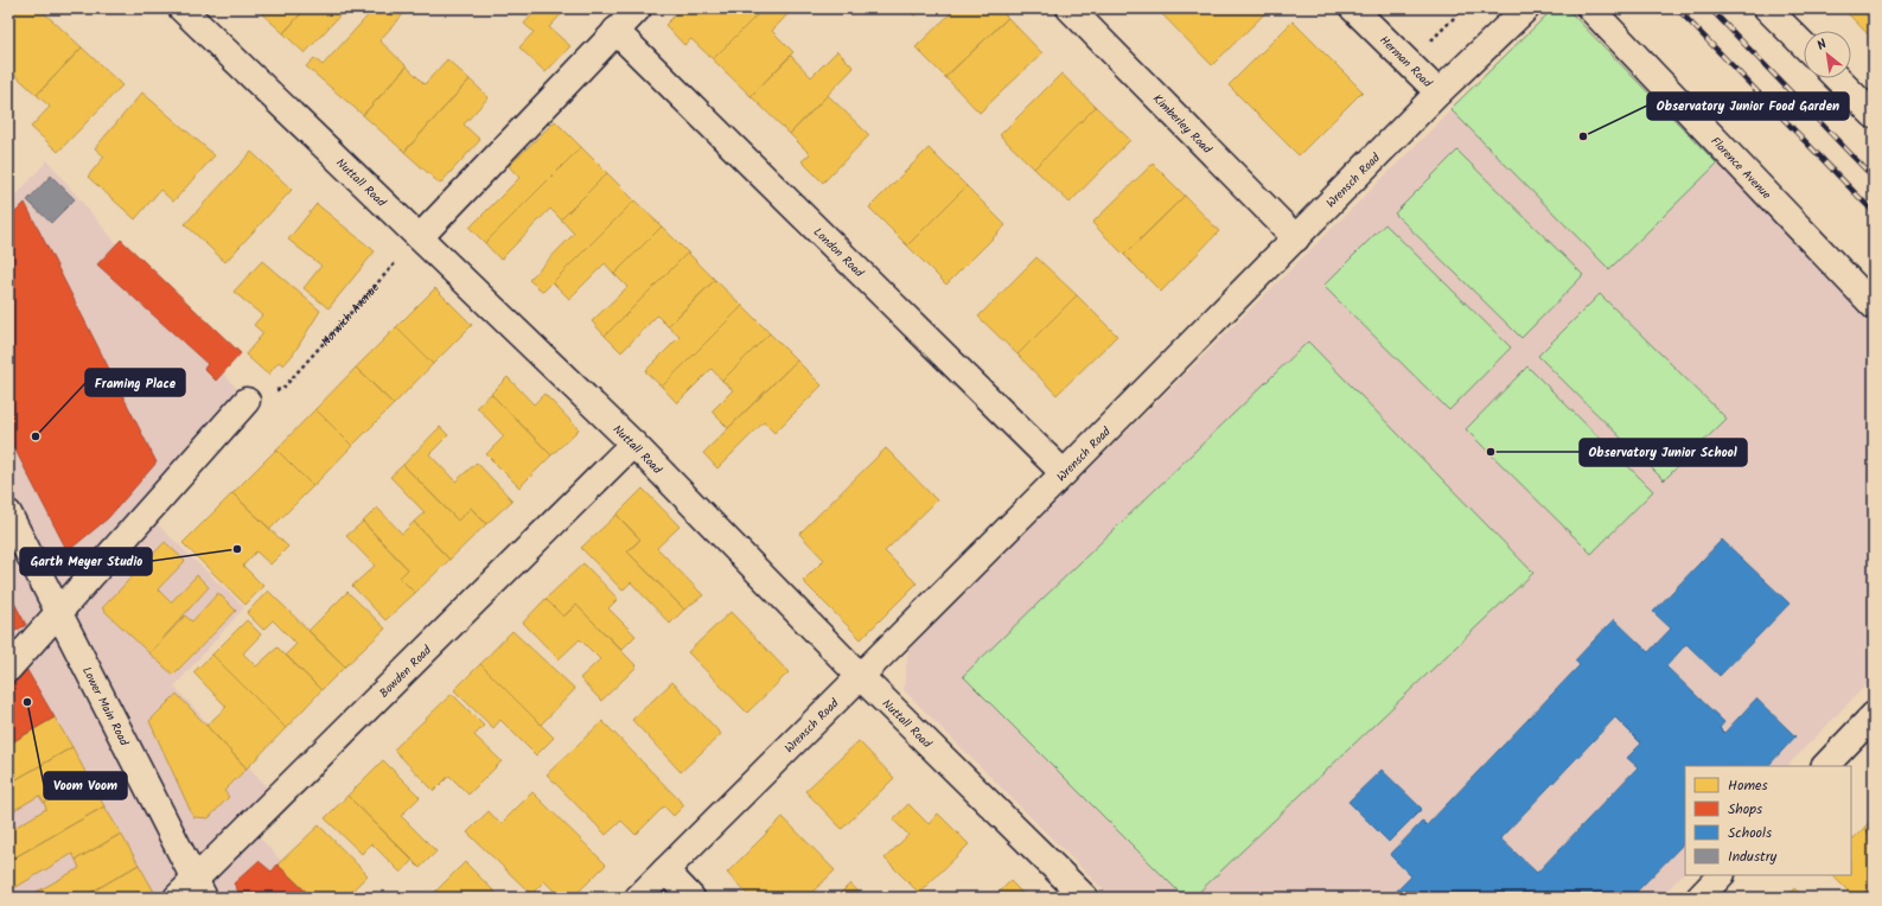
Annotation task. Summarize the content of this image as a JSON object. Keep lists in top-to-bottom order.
{
  "streets": {
    "street": [
      "Herman Road",
      "Kimberley Road",
      "Florence Avenue",
      "Wrensch Road",
      "Nuttall Road",
      "London Road",
      "Bowden Road",
      "Lower Main Road"
    ],
    "path": ["Norwich Avenue"]
  },
  "crossings": [
    ["Herman Road", "Wrensch Road"],
    ["Kimberley Road", "Wrensch Road"],
    ["Wrensch Road", "Nuttall Road"],
    ["Wrensch Road", "London Road"],
    ["Nuttall Road", "Norwich Avenue"],
    ["Nuttall Road", "Bowden Road"],
    ["Bowden Road", "Lower Main Road"]
  ],
  "places": [
    "Observatory Junior Food Garden",
    "Framing Place",
    "Observatory Junior School",
    "Garth Meyer Studio",
    "Voom Voom"
  ],
  "legend": [
    "Homes",
    "Shops",
    "Schools",
    "Industry"
  ],
  "north": "top left"
}
